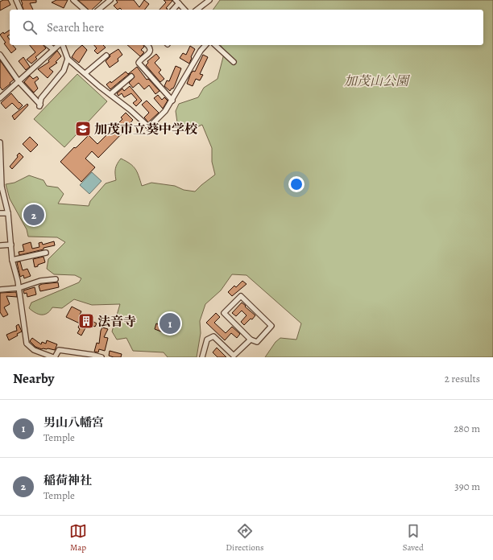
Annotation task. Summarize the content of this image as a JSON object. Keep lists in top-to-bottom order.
{
  "parks": ["加茂山公園"],
  "places": {
    "school or university": ["加茂市立葵中学校"],
    "building": ["法音寺"]
  },
  "page": {
    "search": "Search here",
    "pins": ["2", "1"],
    "heading": ["Nearby", "2 results"],
    "list": [
      {
        "mark": "1",
        "name": "男山八幡宮",
        "note": "Temple",
        "value": "280 m"
      },
      {
        "mark": "2",
        "name": "稲荷神社",
        "note": "Temple",
        "value": "390 m"
      }
    ],
    "nav": ["Map", "Directions", "Saved"]
  }
}
